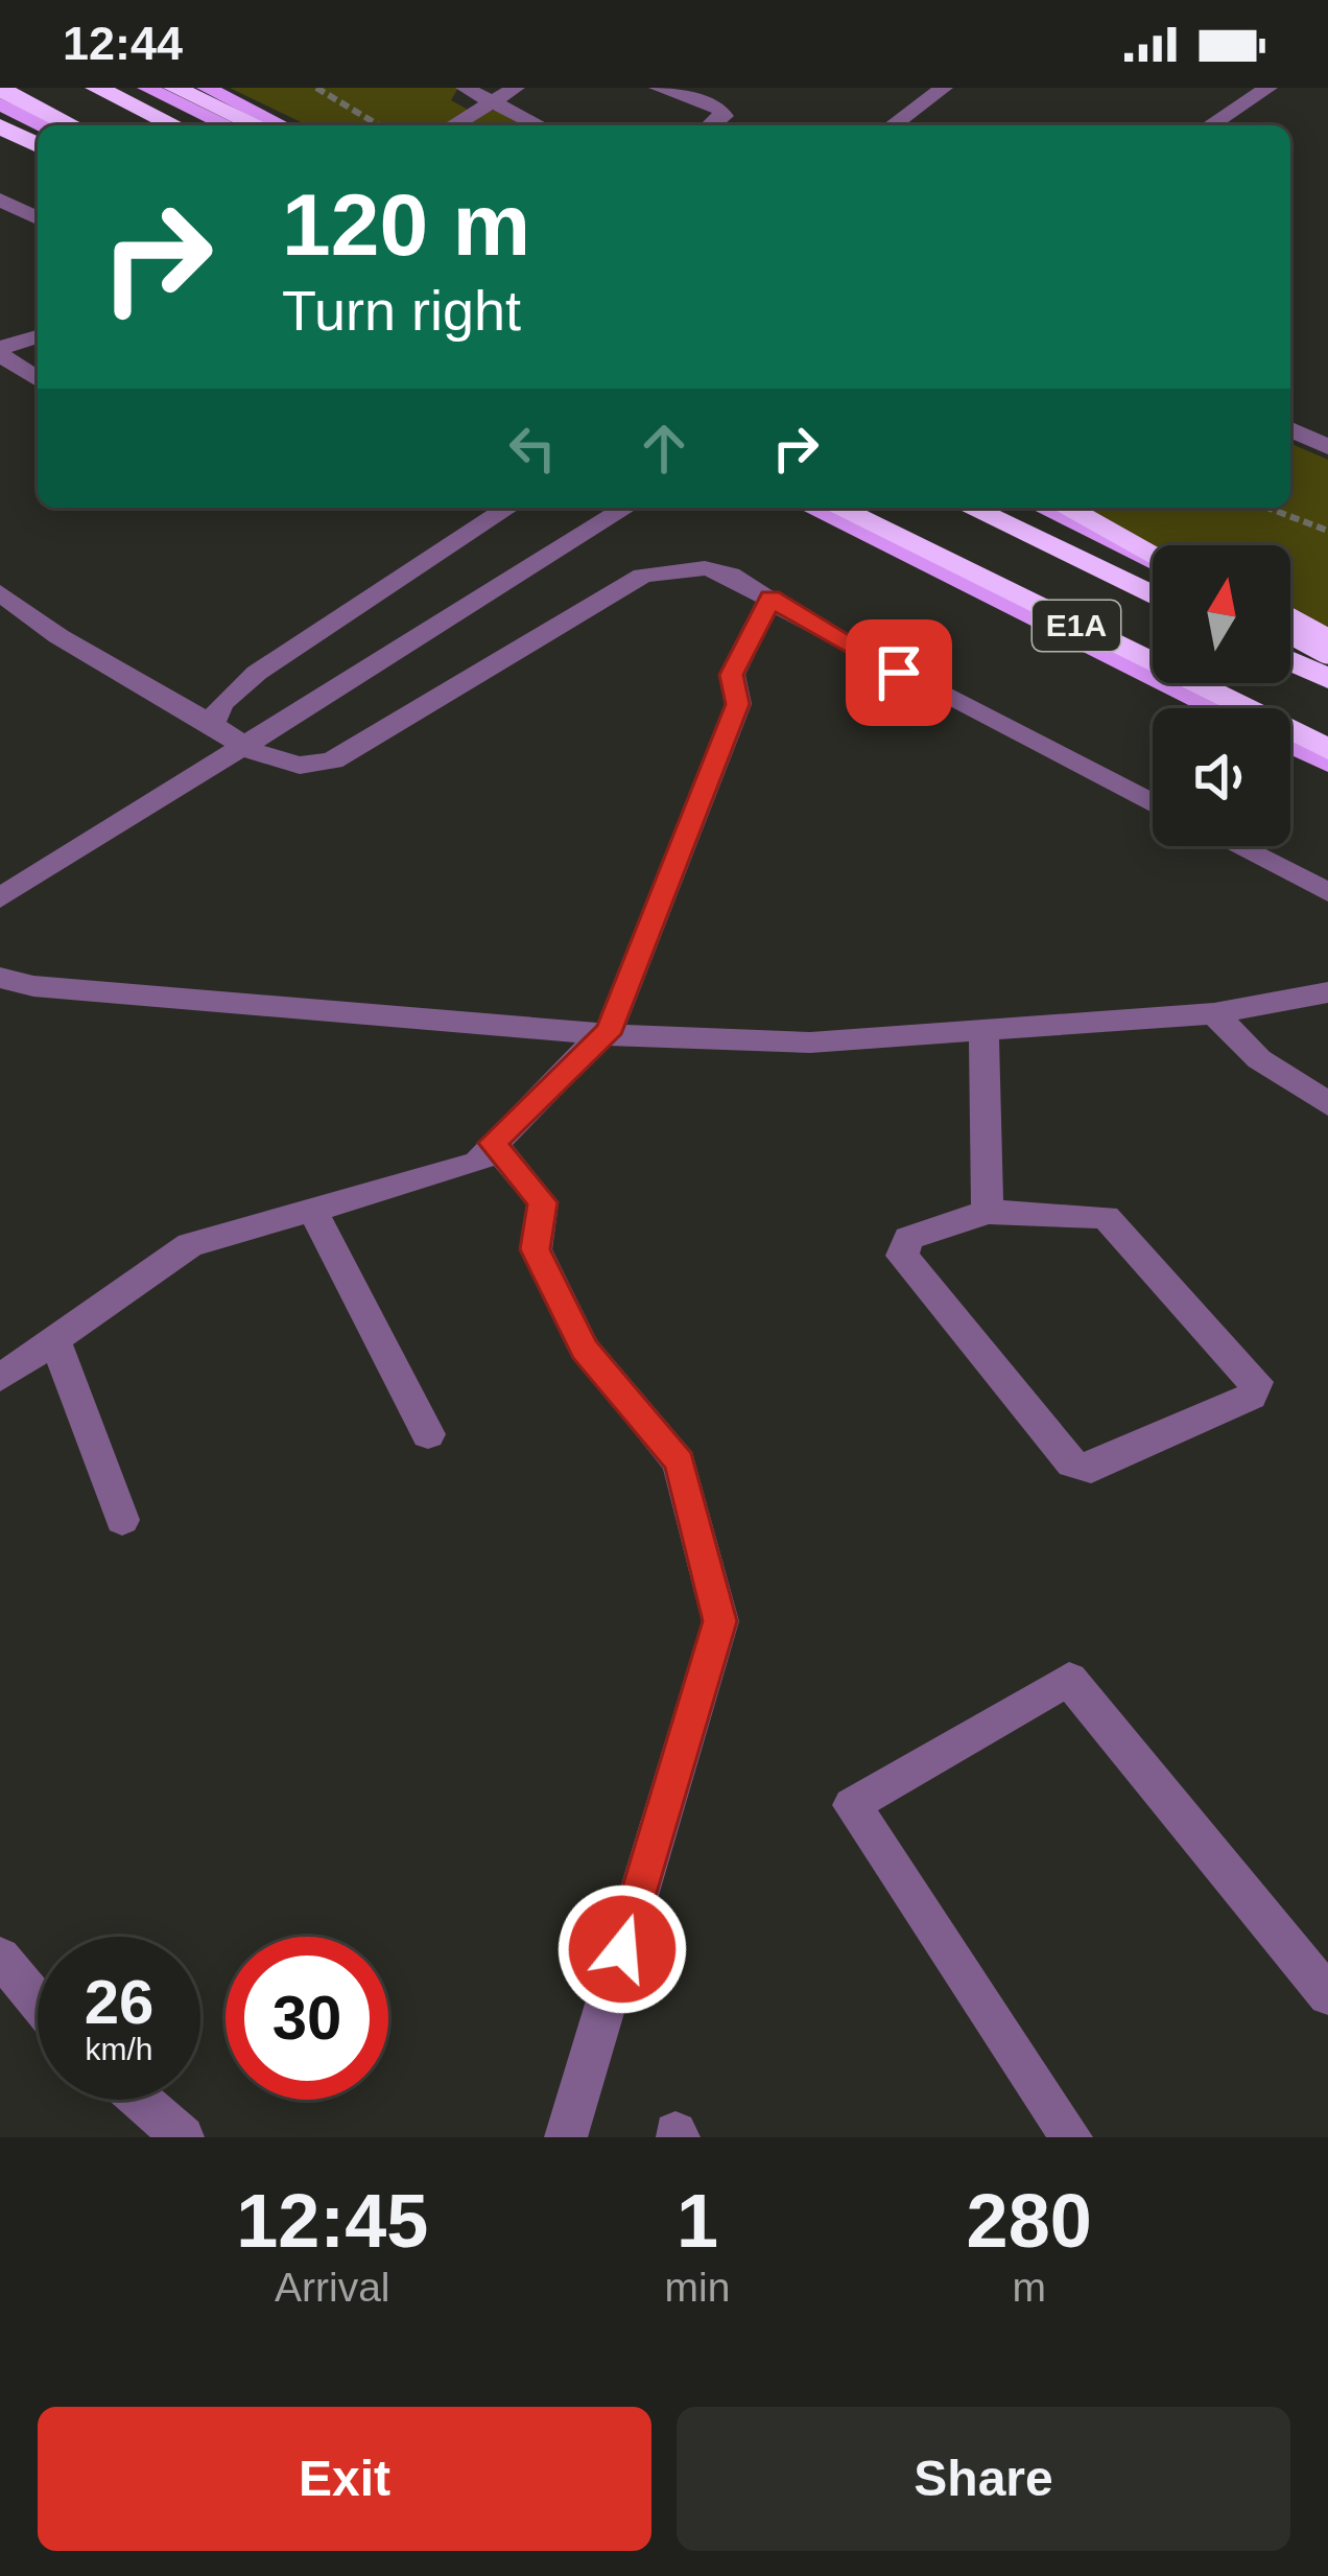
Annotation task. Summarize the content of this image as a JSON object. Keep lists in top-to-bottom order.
{
  "streets": {
    "highway": ["E1A"]
  },
  "north": "top",
  "page": {
    "status": "12:44",
    "turn": ["120 m", "Turn right"],
    "speed": "26 km/h",
    "limit": "30",
    "eta": [
      "12:45",
      "Arrival",
      "1",
      "min",
      "280",
      "m"
    ],
    "buttons": ["Exit", "Share"]
  }
}
